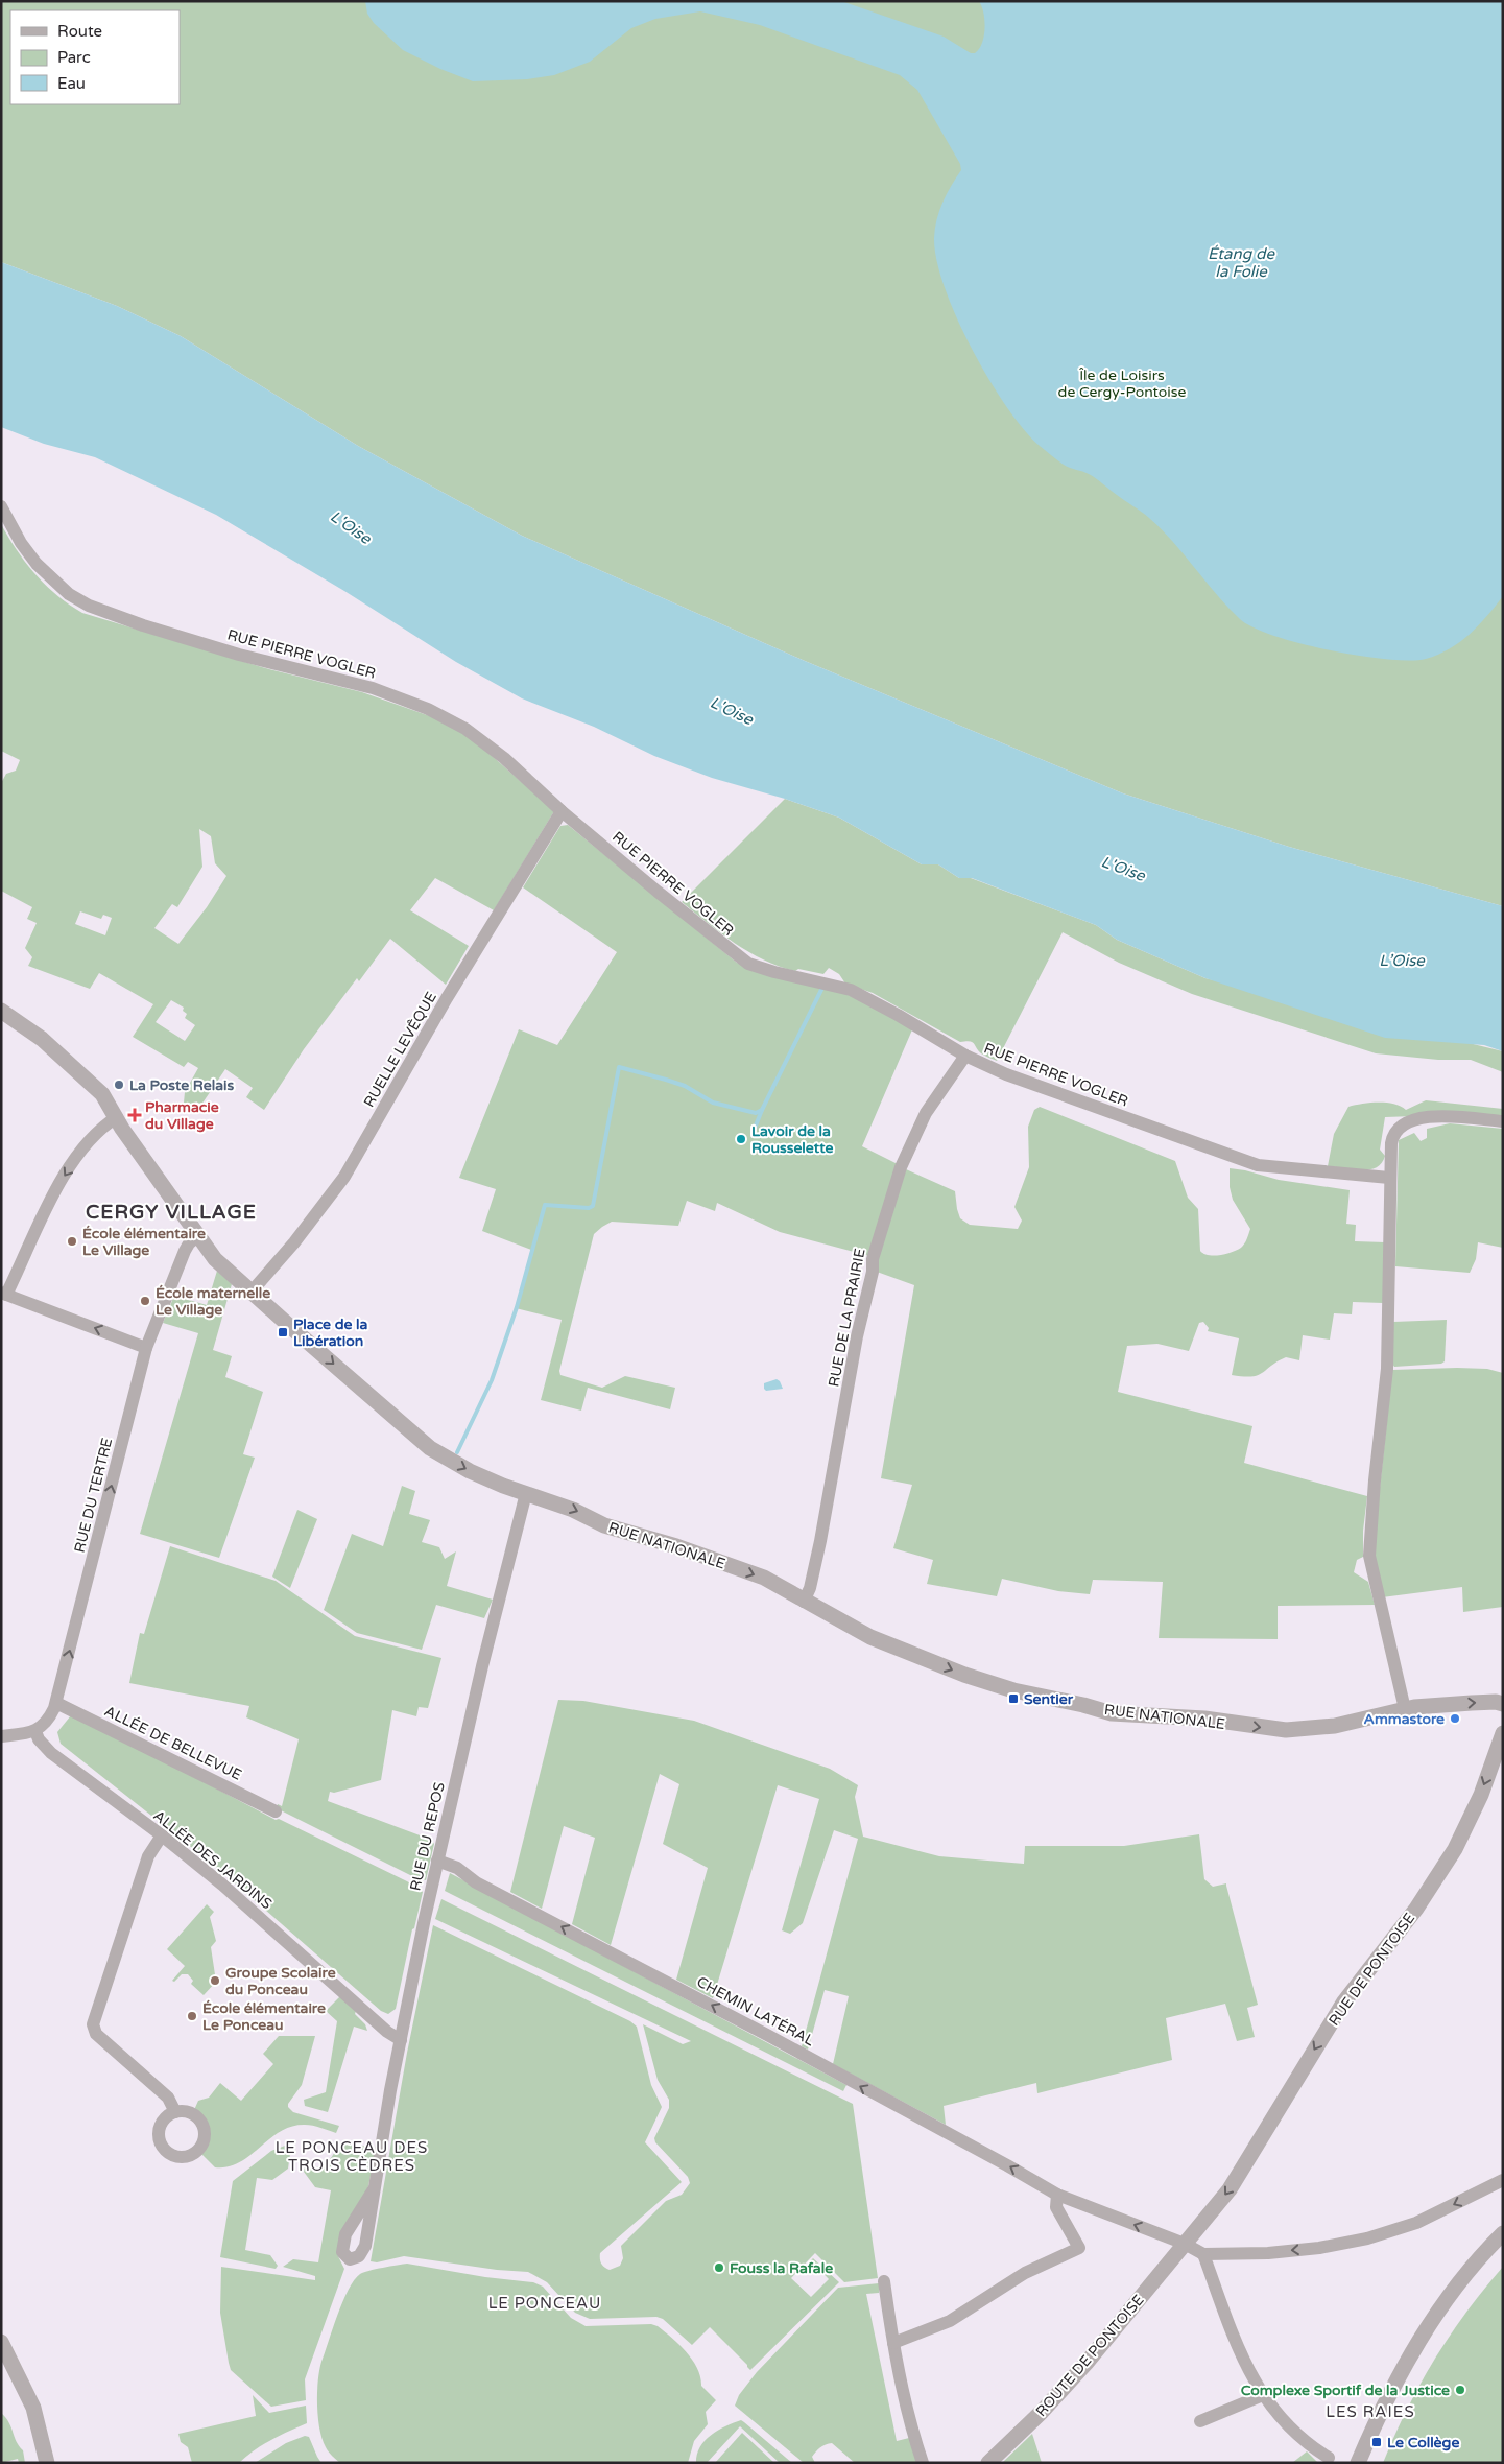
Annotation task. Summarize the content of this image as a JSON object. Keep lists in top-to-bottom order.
{
  "streets": {
    "street": [
      "RUE PIERRE VOGLER",
      "RUELLE LEVÊQUE",
      "RUE DE LA PRAIRIE",
      "RUE DU TERTRE",
      "RUE NATIONALE",
      "ALLÉE DE BELLEVUE",
      "RUE DU REPOS",
      "ALLÉE DES JARDINS",
      "RUE DE PONTOISE",
      "CHEMIN LATÉRAL",
      "ROUTE DE PONTOISE"
    ]
  },
  "crossings": [
    ["RUE PIERRE VOGLER", "RUELLE LEVÊQUE"],
    ["RUE PIERRE VOGLER", "RUE DE LA PRAIRIE"],
    ["RUELLE LEVÊQUE", "RUE NATIONALE"],
    ["RUE DE LA PRAIRIE", "RUE NATIONALE"],
    ["RUE DU TERTRE", "RUE NATIONALE"],
    ["RUE DU TERTRE", "ALLÉE DE BELLEVUE"],
    ["RUE DU TERTRE", "ALLÉE DES JARDINS"],
    ["RUE NATIONALE", "RUE DU REPOS"],
    ["RUE DU REPOS", "ALLÉE DES JARDINS"],
    ["RUE DU REPOS", "CHEMIN LATÉRAL"],
    ["RUE DE PONTOISE", "ROUTE DE PONTOISE"]
  ],
  "one_way": [
    "RUE DU TERTRE",
    "RUE NATIONALE",
    "RUE DE PONTOISE",
    "CHEMIN LATÉRAL"
  ],
  "districts": [
    "CERGY VILLAGE",
    "LE PONCEAU DES TROIS CÈDRES",
    "LE PONCEAU",
    "LES RAIES"
  ],
  "water": ["Étang de la Folie", "L'Oise", "L’Oise"],
  "parks": ["Île de Loisirs de Cergy-Pontoise"],
  "places": {
    "other": [
      "La Poste Relais",
      "Lavoir de la Rousselette",
      "École élémentaire Le Village",
      "École maternelle Le Village",
      "Ammastore",
      "Groupe Scolaire du Ponceau",
      "École élémentaire Le Ponceau",
      "Fouss la Rafale",
      "Complexe Sportif de la Justice"
    ],
    "health": ["Pharmacie du Village"],
    "transit": ["Place de la Libération", "Sentier", "Le Collège"]
  },
  "legend": ["Route", "Parc", "Eau"]
}
